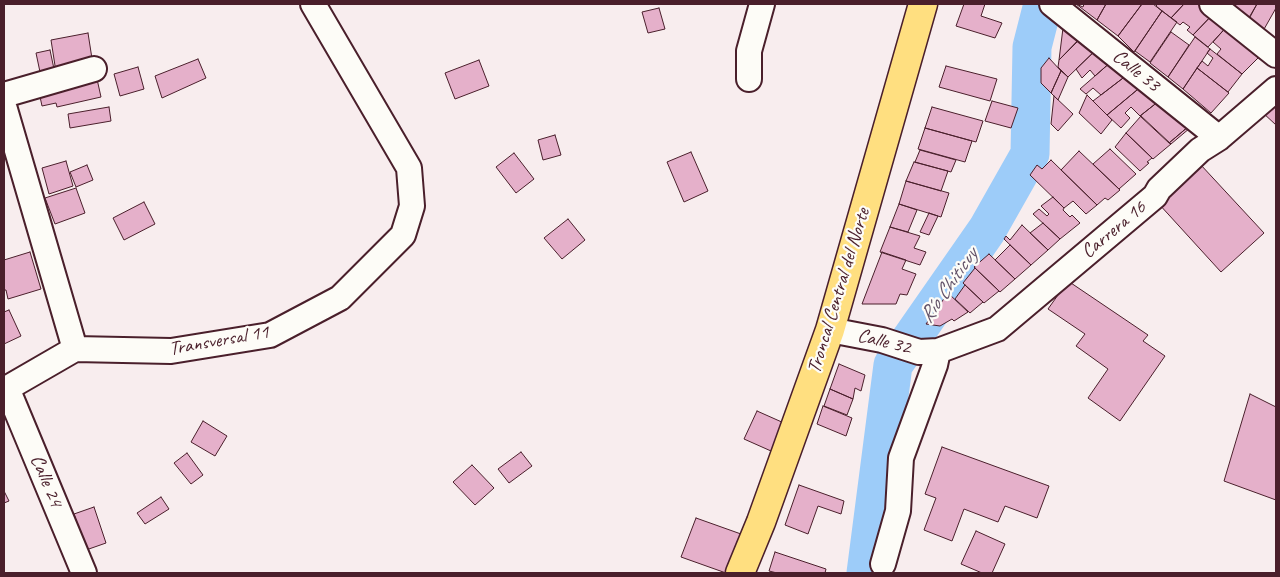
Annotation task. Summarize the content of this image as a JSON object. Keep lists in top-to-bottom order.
{
  "streets": {
    "highway": ["Troncal Central del Norte"],
    "street": [
      "Calle 33",
      "Carrera 16",
      "Transversal 11",
      "Calle 32",
      "Calle 24"
    ]
  },
  "crossings": [
    ["Calle 33", "Carrera 16"],
    ["Carrera 16", "Calle 32"],
    ["Troncal Central del Norte", "Calle 32"]
  ],
  "water": ["Río Chiticuy"]
}
